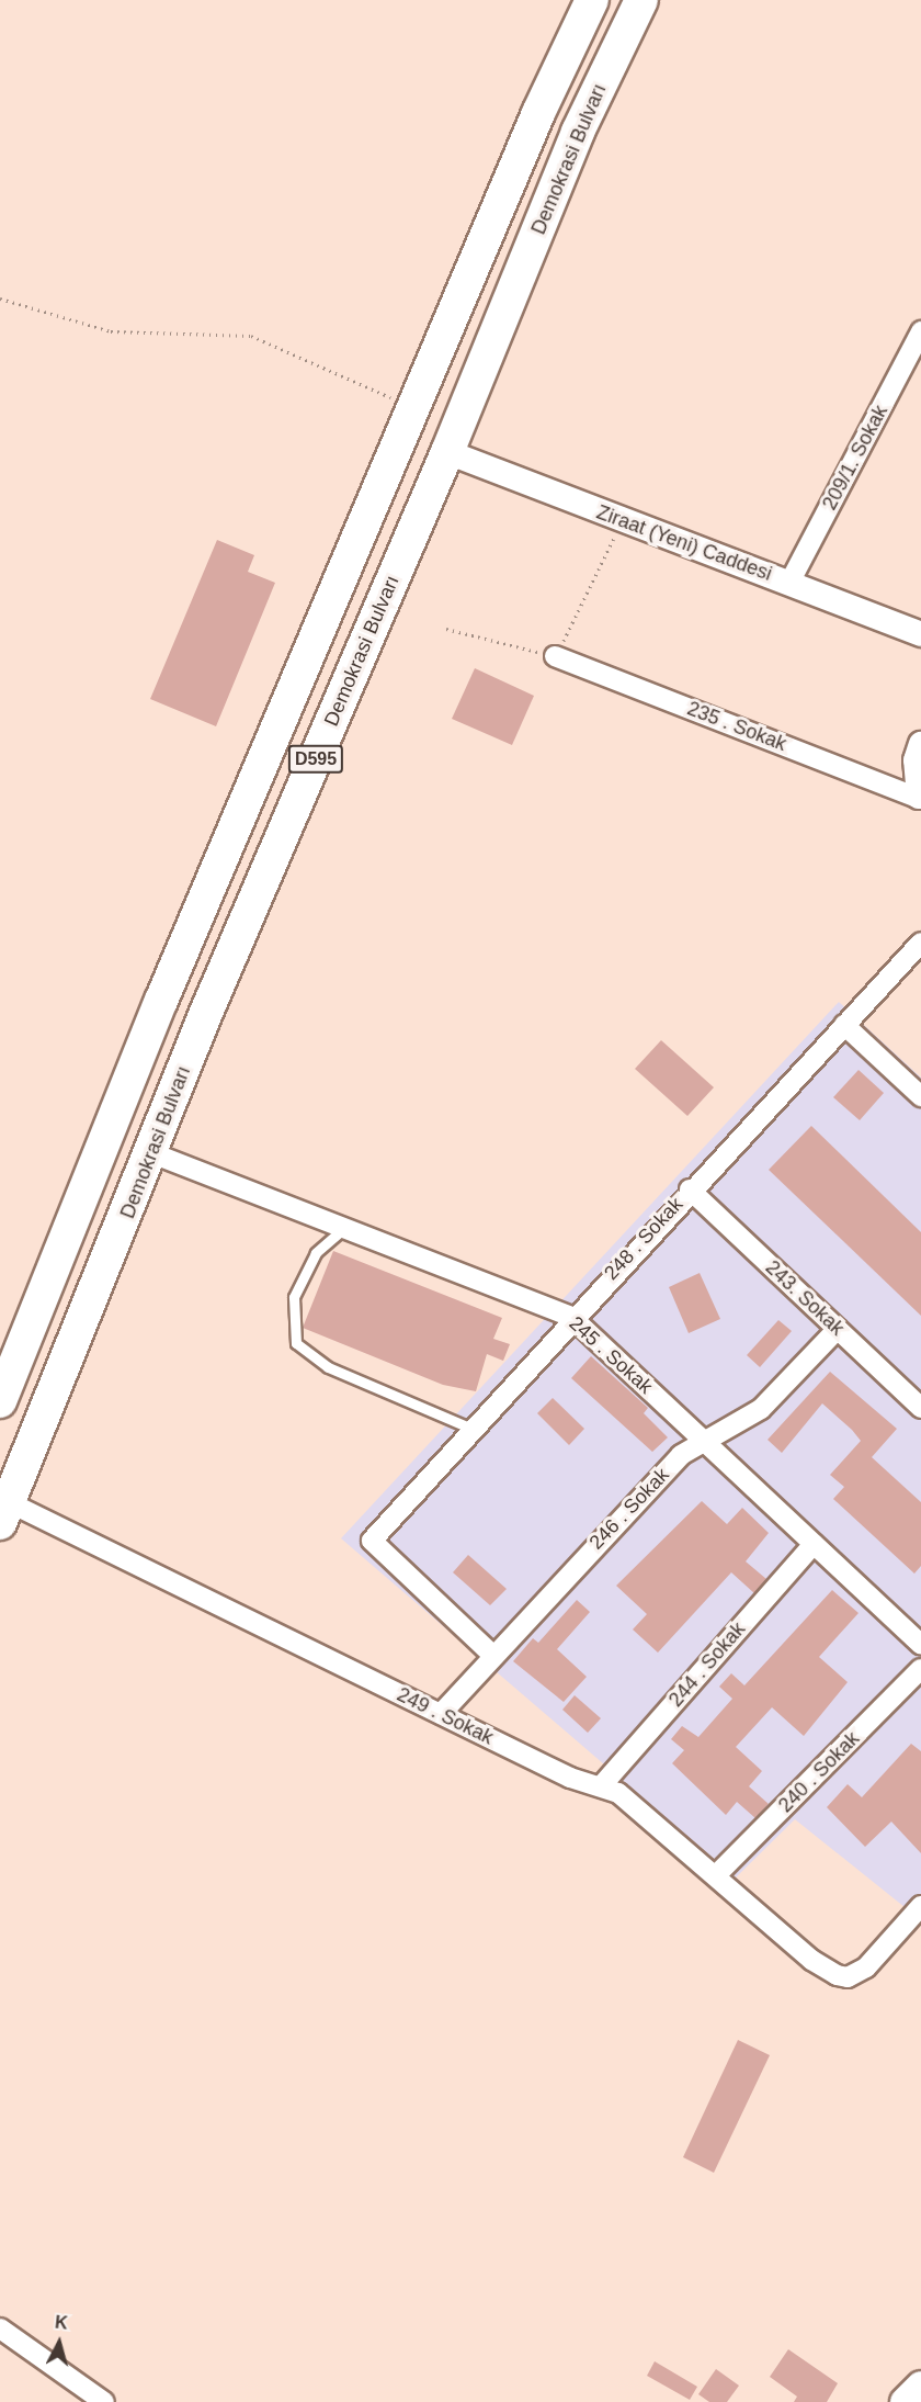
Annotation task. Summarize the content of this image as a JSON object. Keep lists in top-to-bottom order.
{
  "streets": {
    "highway": ["Demokrasi Bulvarı", "D595"],
    "street": [
      "209/1. Sokak",
      "Ziraat (Yeni) Caddesi",
      "235 . Sokak",
      "248 . Sokak",
      "243. Sokak",
      "245 . Sokak",
      "246 . Sokak",
      "244 . Sokak",
      "249 . Sokak",
      "240 . Sokak"
    ]
  },
  "crossings": [
    ["Demokrasi Bulvarı", "Ziraat (Yeni) Caddesi"],
    ["Demokrasi Bulvarı", "245 . Sokak"],
    ["Demokrasi Bulvarı", "249 . Sokak"],
    ["209/1. Sokak", "Ziraat (Yeni) Caddesi"],
    ["248 . Sokak", "243. Sokak"],
    ["248 . Sokak", "245 . Sokak"],
    ["248 . Sokak", "246 . Sokak"],
    ["243. Sokak", "246 . Sokak"],
    ["245 . Sokak", "246 . Sokak"],
    ["245 . Sokak", "244 . Sokak"],
    ["246 . Sokak", "249 . Sokak"],
    ["244 . Sokak", "249 . Sokak"],
    ["249 . Sokak", "240 . Sokak"]
  ],
  "north": "top"
}
